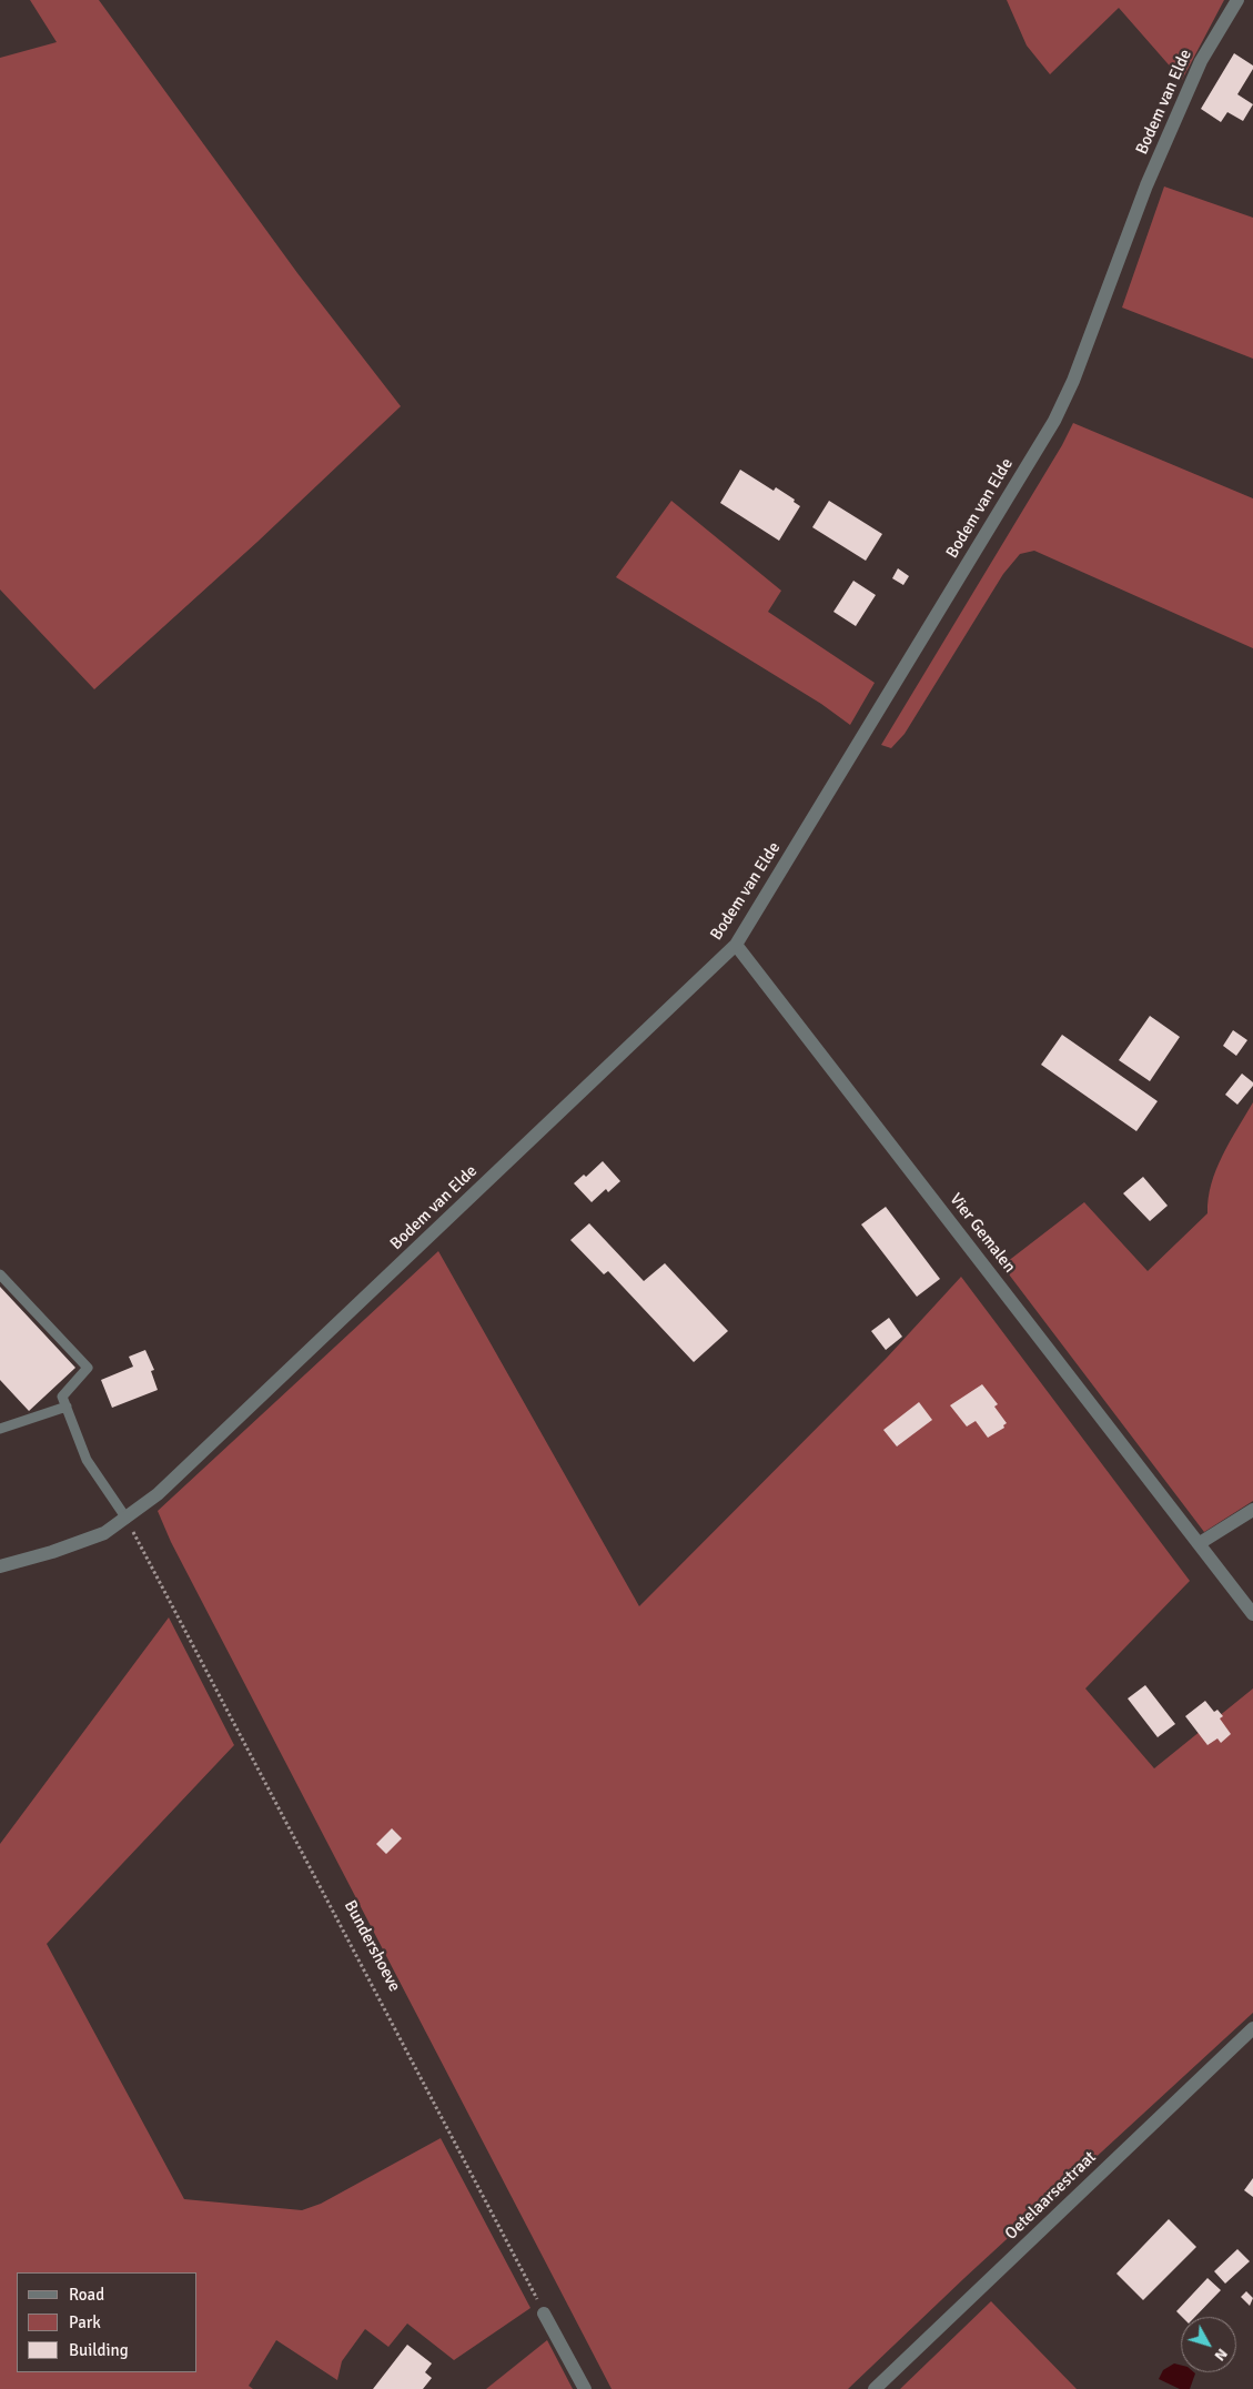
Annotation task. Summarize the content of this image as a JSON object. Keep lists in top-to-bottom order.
{
  "streets": {
    "street": ["Bodem van Elde", "Vier Gemalen", "Oetelaarsestraat"],
    "path": ["Bundershoeve"]
  },
  "crossings": [
    ["Bodem van Elde", "Vier Gemalen"],
    ["Bodem van Elde", "Bundershoeve"]
  ],
  "legend": ["Road", "Park", "Building"],
  "north": "bottom right"
}
